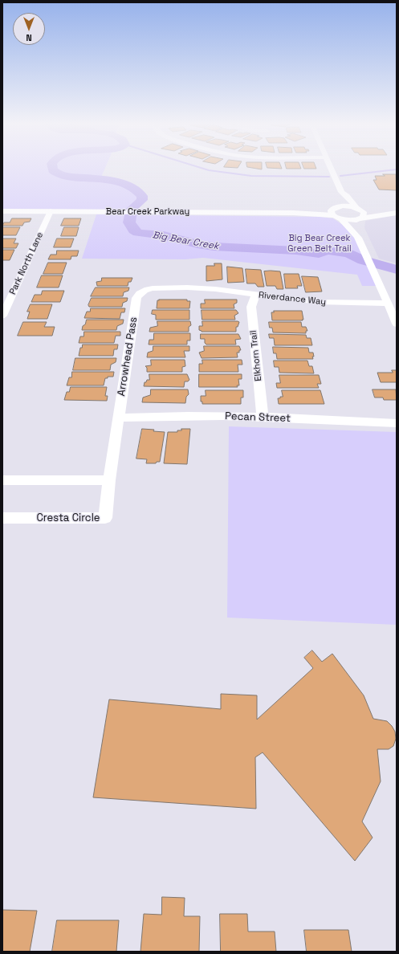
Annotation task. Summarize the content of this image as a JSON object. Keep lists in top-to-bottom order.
{
  "streets": {
    "main road": ["Bear Creek Parkway"],
    "street": [
      "Park North Lane",
      "Riverdance Way",
      "Elkhorn Trail",
      "Arrowhead Pass",
      "Pecan Street",
      "Cresta Circle"
    ]
  },
  "crossings": [
    ["Bear Creek Parkway", "Park North Lane"],
    ["Riverdance Way", "Elkhorn Trail"],
    ["Riverdance Way", "Arrowhead Pass"],
    ["Elkhorn Trail", "Pecan Street"],
    ["Arrowhead Pass", "Pecan Street"],
    ["Arrowhead Pass", "Cresta Circle"]
  ],
  "water": ["Big Bear Creek"],
  "parks": ["Big Bear Creek Green Belt Trail"],
  "north": "bottom"
}
